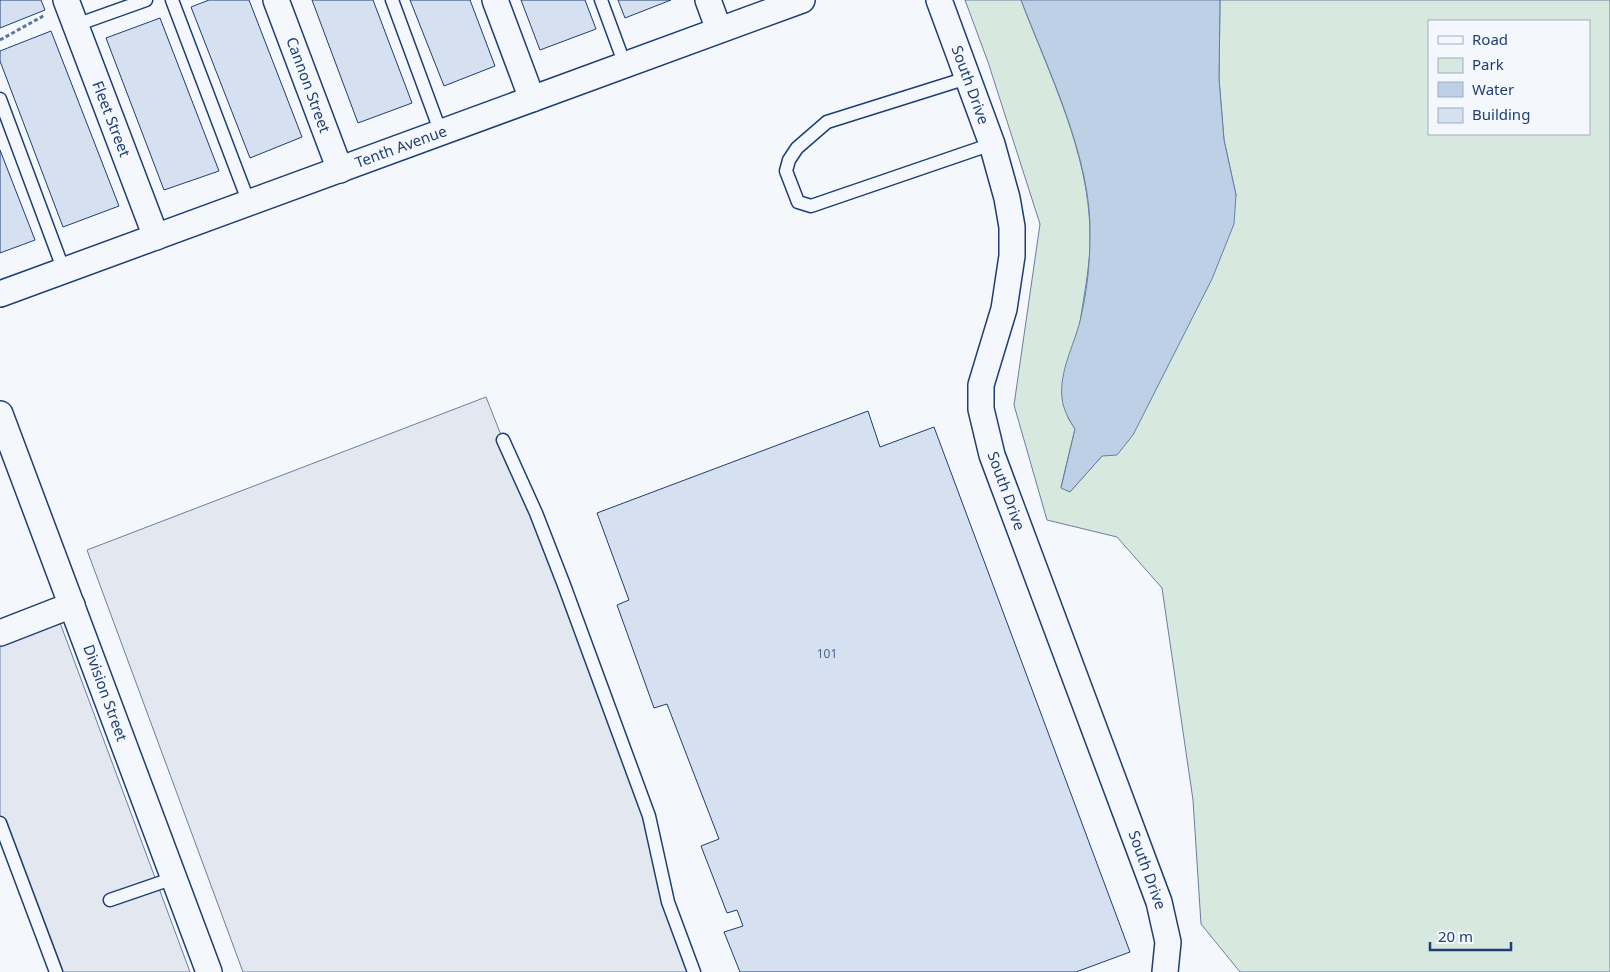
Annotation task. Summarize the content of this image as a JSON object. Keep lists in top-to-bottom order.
{
  "streets": {
    "street": [
      "Cannon Street",
      "South Drive",
      "Fleet Street",
      "Tenth Avenue",
      "Division Street"
    ]
  },
  "crossings": [
    ["Cannon Street", "Tenth Avenue"],
    ["Fleet Street", "Tenth Avenue"]
  ],
  "house_numbers": ["101"],
  "legend": [
    "Road",
    "Park",
    "Water",
    "Building"
  ],
  "scale_bar": "20 m"
}
